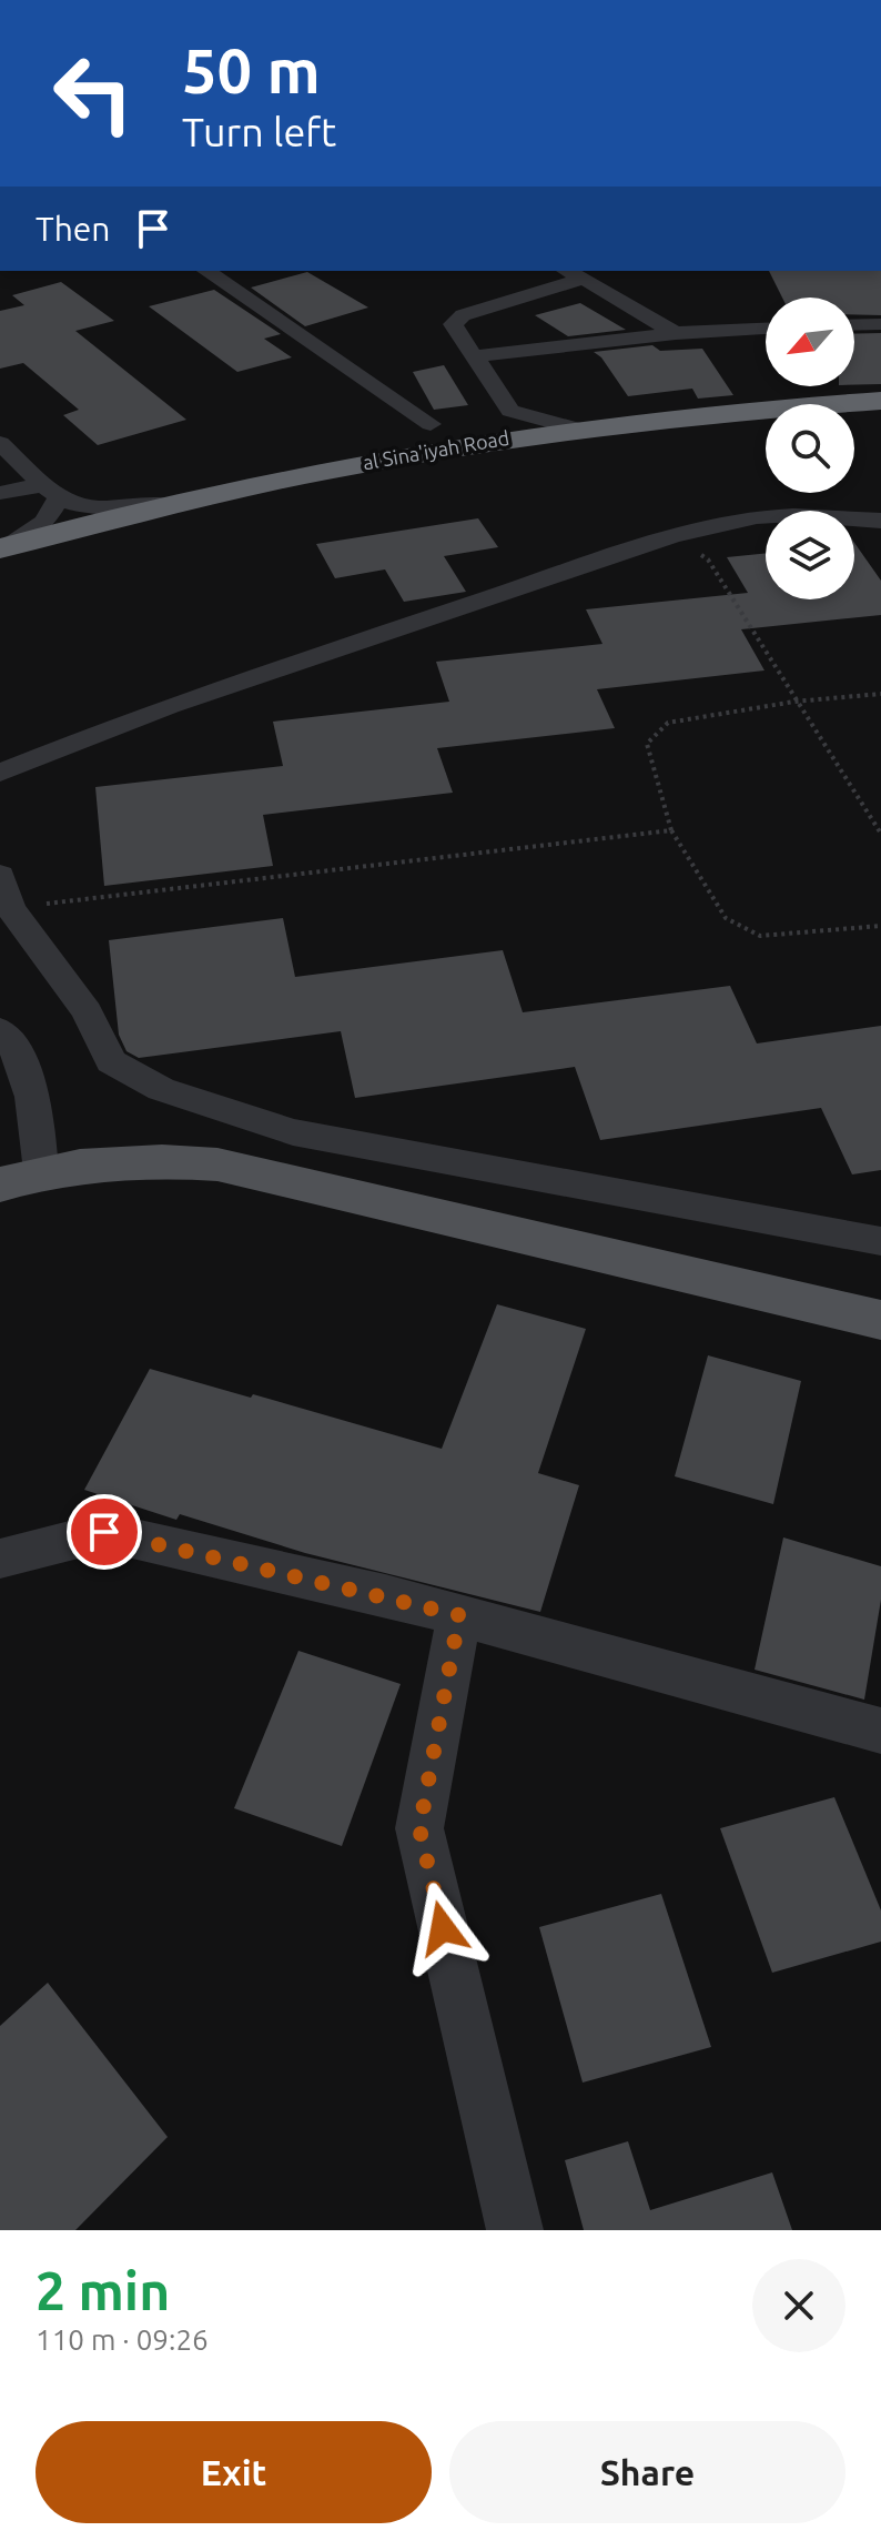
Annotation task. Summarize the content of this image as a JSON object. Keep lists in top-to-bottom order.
{
  "streets": {
    "highway": ["al Sina'iyah Road"]
  },
  "north": "bottom left",
  "page": {
    "turn": ["50 m", "Turn left"],
    "then": "Then",
    "heading": ["2 min", "110 m · 09:26"],
    "buttons": ["Exit", "Share"]
  }
}
